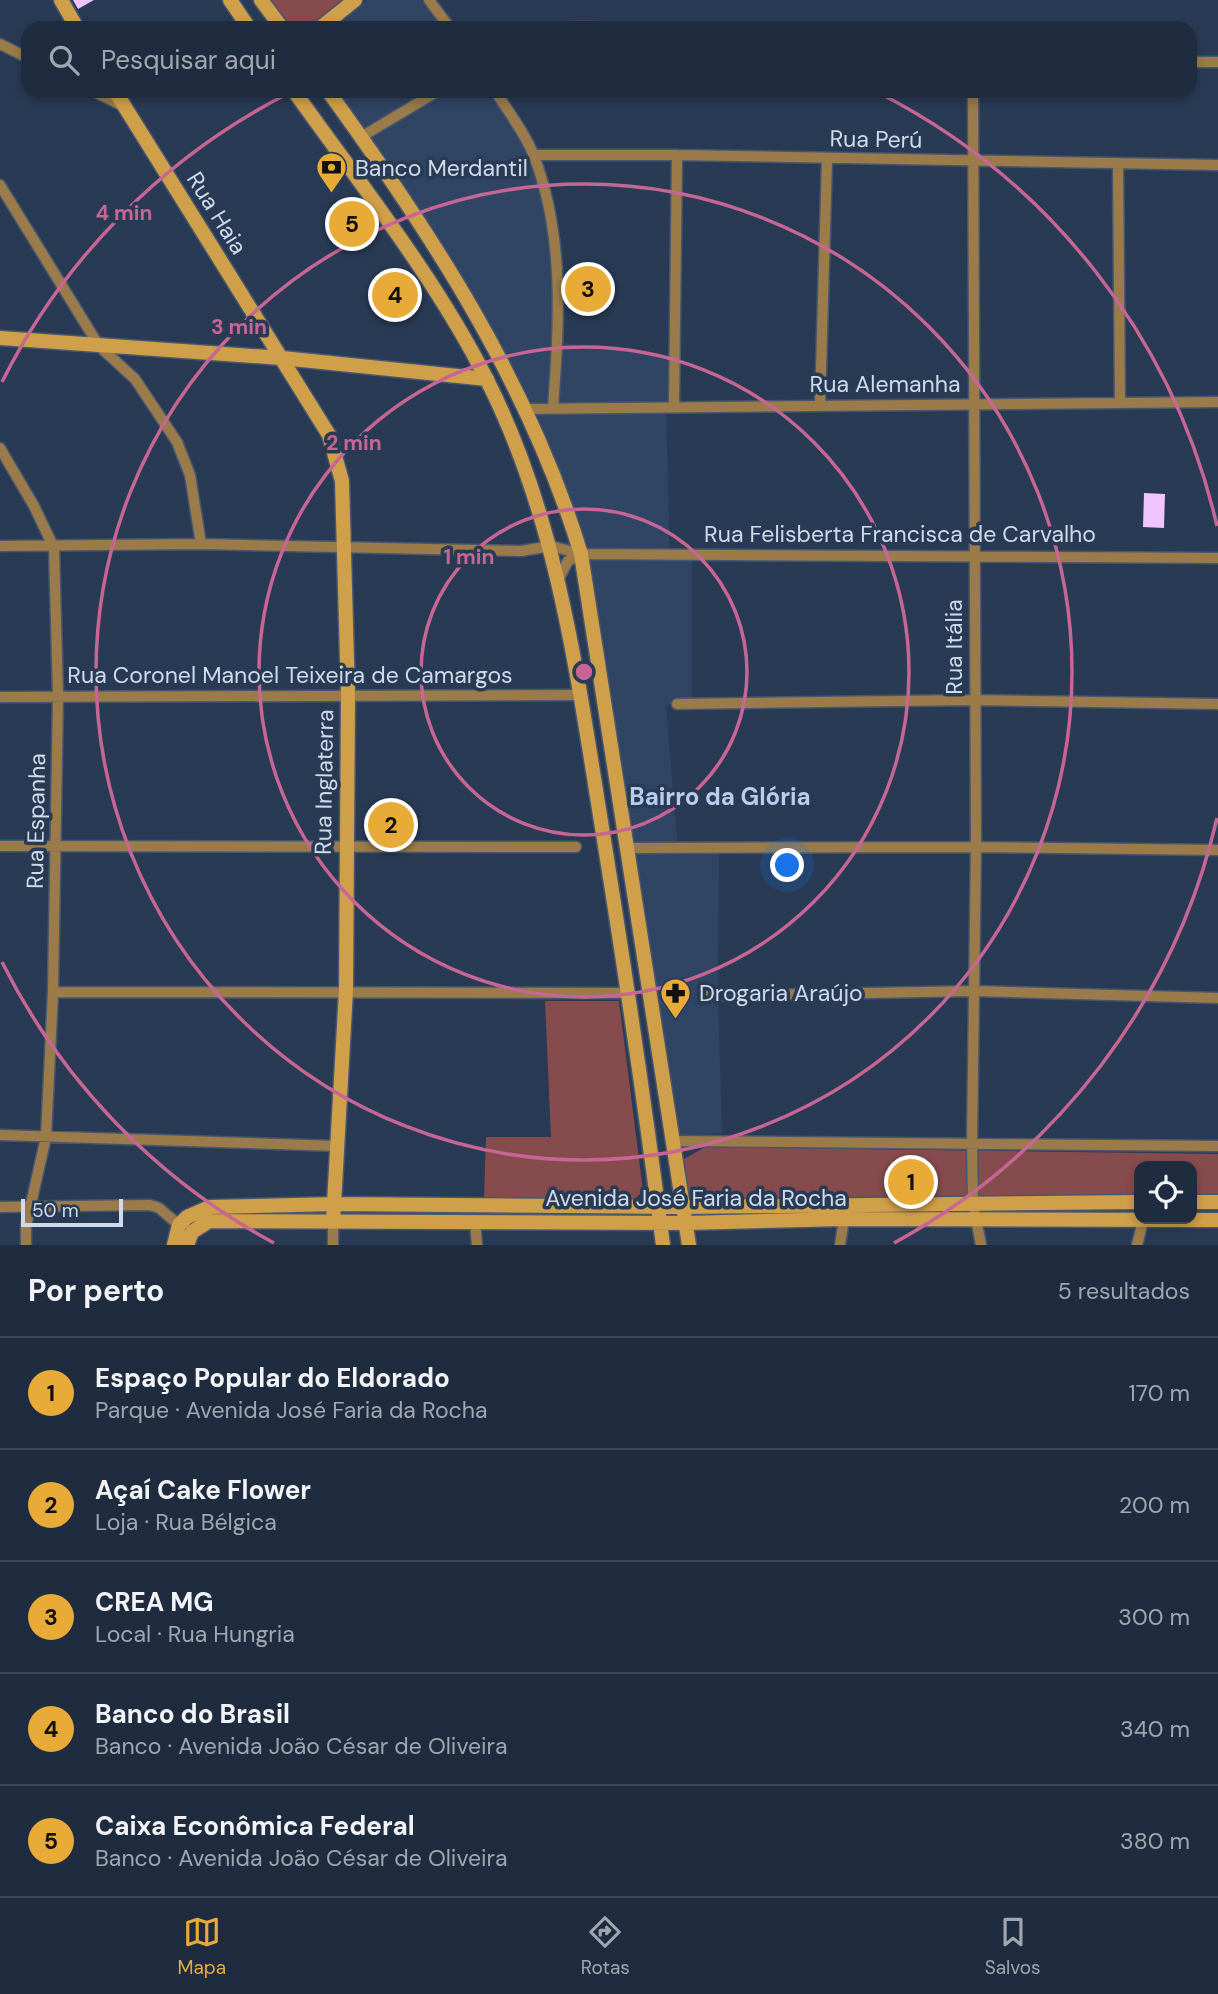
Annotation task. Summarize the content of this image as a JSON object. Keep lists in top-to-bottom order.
{
  "streets": {
    "street": [
      "Rua Perú",
      "Rua Haia",
      "Rua Alemanha",
      "Rua Felisberta Francisca de Carvalho",
      "Rua Itália",
      "Rua Coronel Manoel Teixeira de Camargos",
      "Rua Inglaterra",
      "Rua Espanha",
      "Avenida José Faria da Rocha"
    ]
  },
  "crossings": [
    ["Rua Perú", "Rua Itália"],
    ["Rua Haia", "Rua Inglaterra"],
    ["Rua Alemanha", "Rua Itália"],
    ["Rua Felisberta Francisca de Carvalho", "Rua Itália"],
    ["Rua Itália", "Avenida José Faria da Rocha"],
    ["Rua Coronel Manoel Teixeira de Camargos", "Rua Inglaterra"],
    ["Rua Coronel Manoel Teixeira de Camargos", "Rua Espanha"],
    ["Rua Inglaterra", "Avenida José Faria da Rocha"]
  ],
  "districts": ["Bairro da Glória"],
  "places": {
    "bank": ["Banco Merdantil"],
    "pharmacy": ["Drogaria Araújo"]
  },
  "scale_bar": "50 m",
  "page": {
    "search": "Pesquisar aqui",
    "pins": [
      "5",
      "3",
      "4",
      "2",
      "1"
    ],
    "scale": "50 m",
    "heading": ["Por perto", "5 resultados"],
    "list": [
      {
        "mark": "1",
        "name": "Espaço Popular do Eldorado",
        "note": "Parque · Avenida José Faria da Rocha",
        "value": "170 m"
      },
      {
        "mark": "2",
        "name": "Açaí Cake Flower",
        "note": "Loja · Rua Bélgica",
        "value": "200 m"
      },
      {
        "mark": "3",
        "name": "CREA MG",
        "note": "Local · Rua Hungria",
        "value": "300 m"
      },
      {
        "mark": "4",
        "name": "Banco do Brasil",
        "note": "Banco · Avenida João César de Oliveira",
        "value": "340 m"
      },
      {
        "mark": "5",
        "name": "Caixa Econômica Federal",
        "note": "Banco · Avenida João César de Oliveira",
        "value": "380 m"
      }
    ],
    "nav": ["Mapa", "Rotas", "Salvos"]
  },
  "rings": [
    "4 min",
    "3 min",
    "2 min",
    "1 min"
  ]
}
